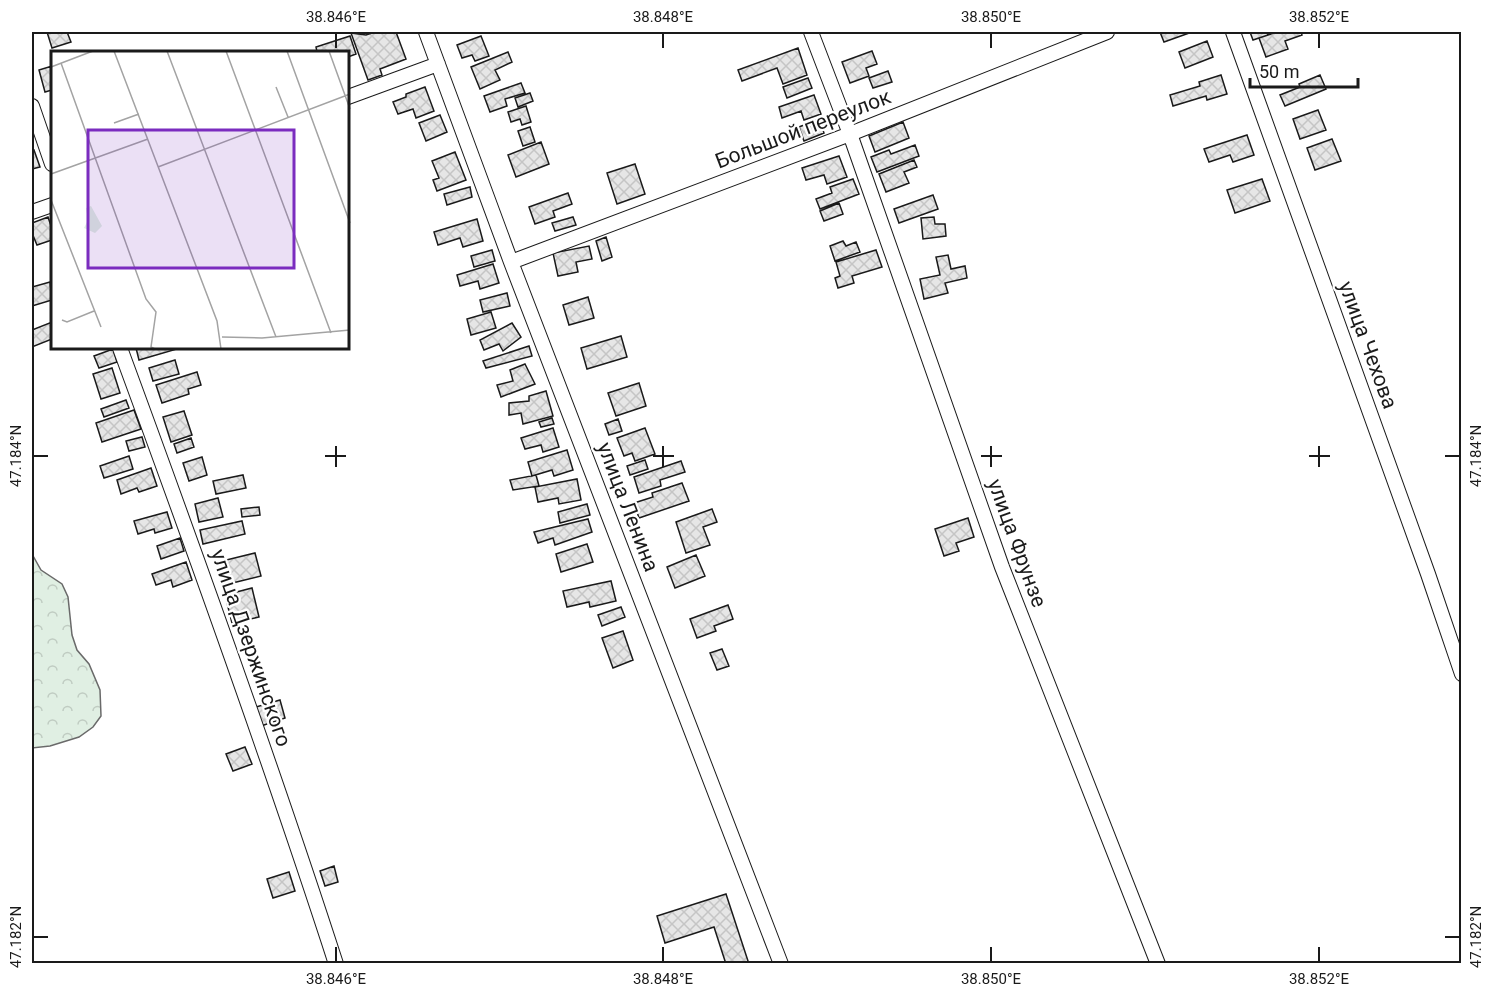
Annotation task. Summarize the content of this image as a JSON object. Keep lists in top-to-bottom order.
{
  "streets": {
    "street": [
      "Большой переулок",
      "улица Чехова",
      "улица Ленина",
      "улица Фрунзе",
      "улица Дзержинского"
    ]
  },
  "crossings": [
    ["Большой переулок", "улица Ленина"],
    ["Большой переулок", "улица Фрунзе"]
  ],
  "scale_bar": "50 m",
  "coordinates": [
    "38.846°E",
    "38.848°E",
    "38.850°E",
    "38.852°E",
    "47.184°N",
    "47.182°N"
  ]
}
